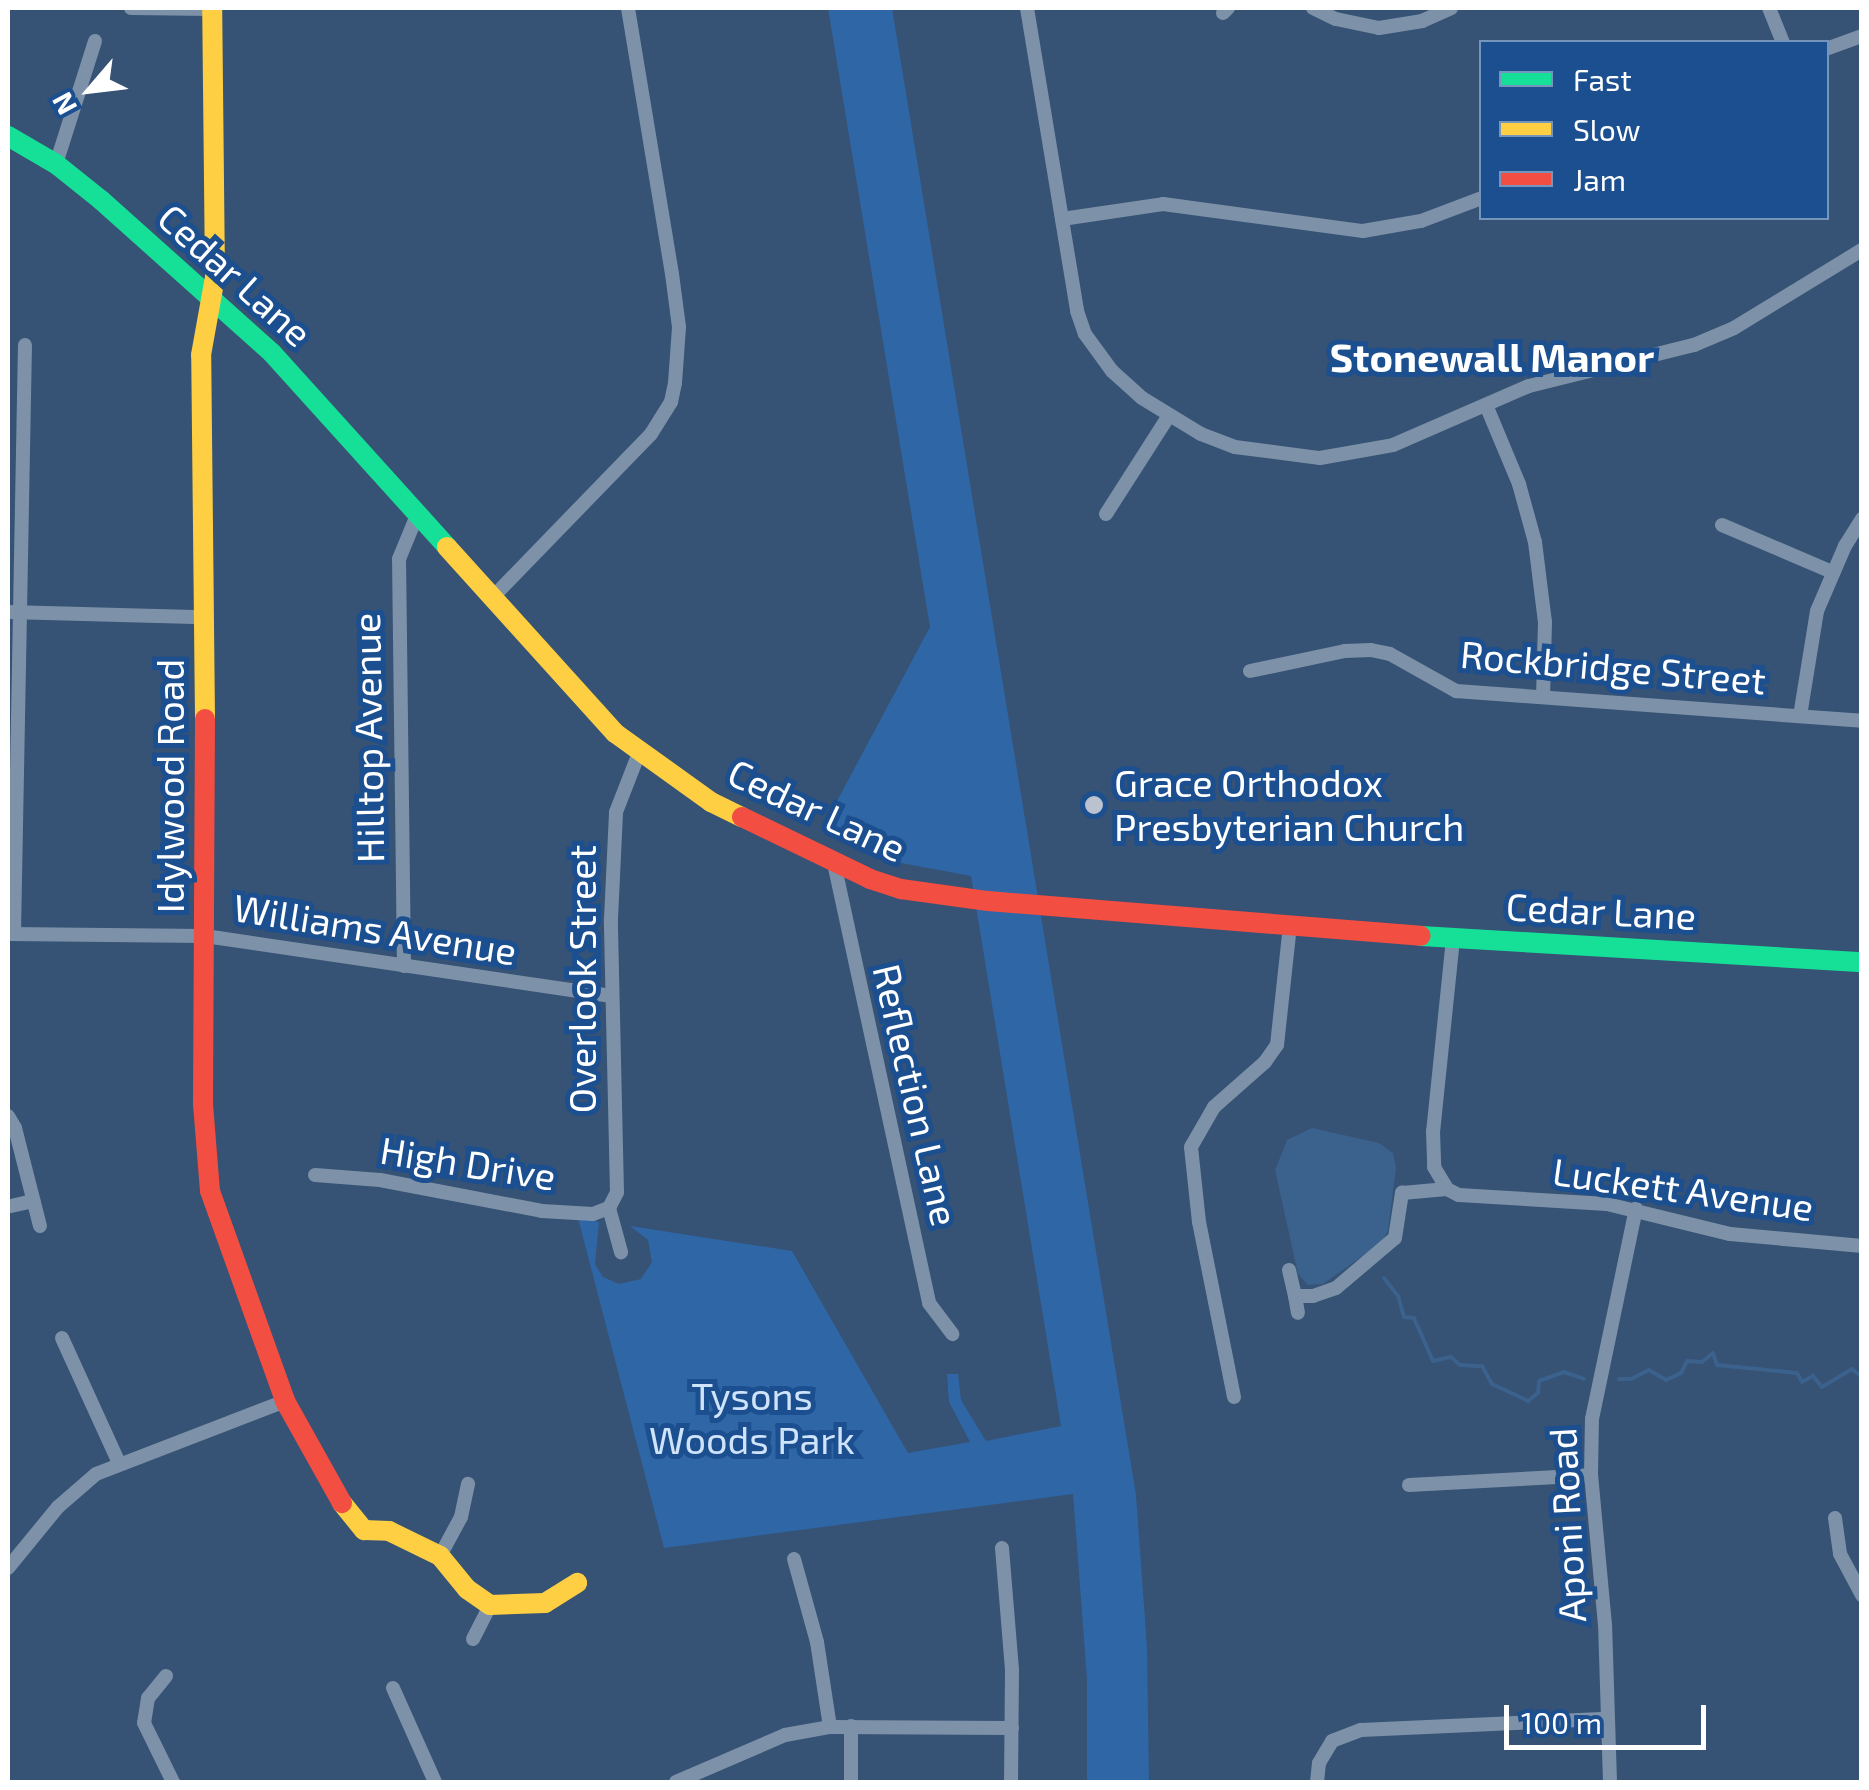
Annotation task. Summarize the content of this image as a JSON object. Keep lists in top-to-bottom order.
{
  "streets": {
    "main road": ["Cedar Lane", "Idylwood Road"],
    "street": [
      "Rockbridge Street",
      "Hilltop Avenue",
      "Williams Avenue",
      "Overlook Street",
      "Reflection Lane",
      "High Drive",
      "Luckett Avenue",
      "Aponi Road"
    ]
  },
  "crossings": [
    ["Cedar Lane", "Hilltop Avenue"],
    ["Cedar Lane", "Idylwood Road"],
    ["Cedar Lane", "Overlook Street"],
    ["Cedar Lane", "Reflection Lane"],
    ["Hilltop Avenue", "Williams Avenue"],
    ["Idylwood Road", "Williams Avenue"],
    ["Williams Avenue", "Overlook Street"],
    ["Overlook Street", "High Drive"],
    ["Luckett Avenue", "Aponi Road"]
  ],
  "districts": ["Stonewall Manor"],
  "parks": ["Tysons Woods Park"],
  "places": ["Grace Orthodox Presbyterian Church"],
  "legend": ["Fast", "Slow", "Jam"],
  "scale_bar": "100 m",
  "north": "bottom left"
}
